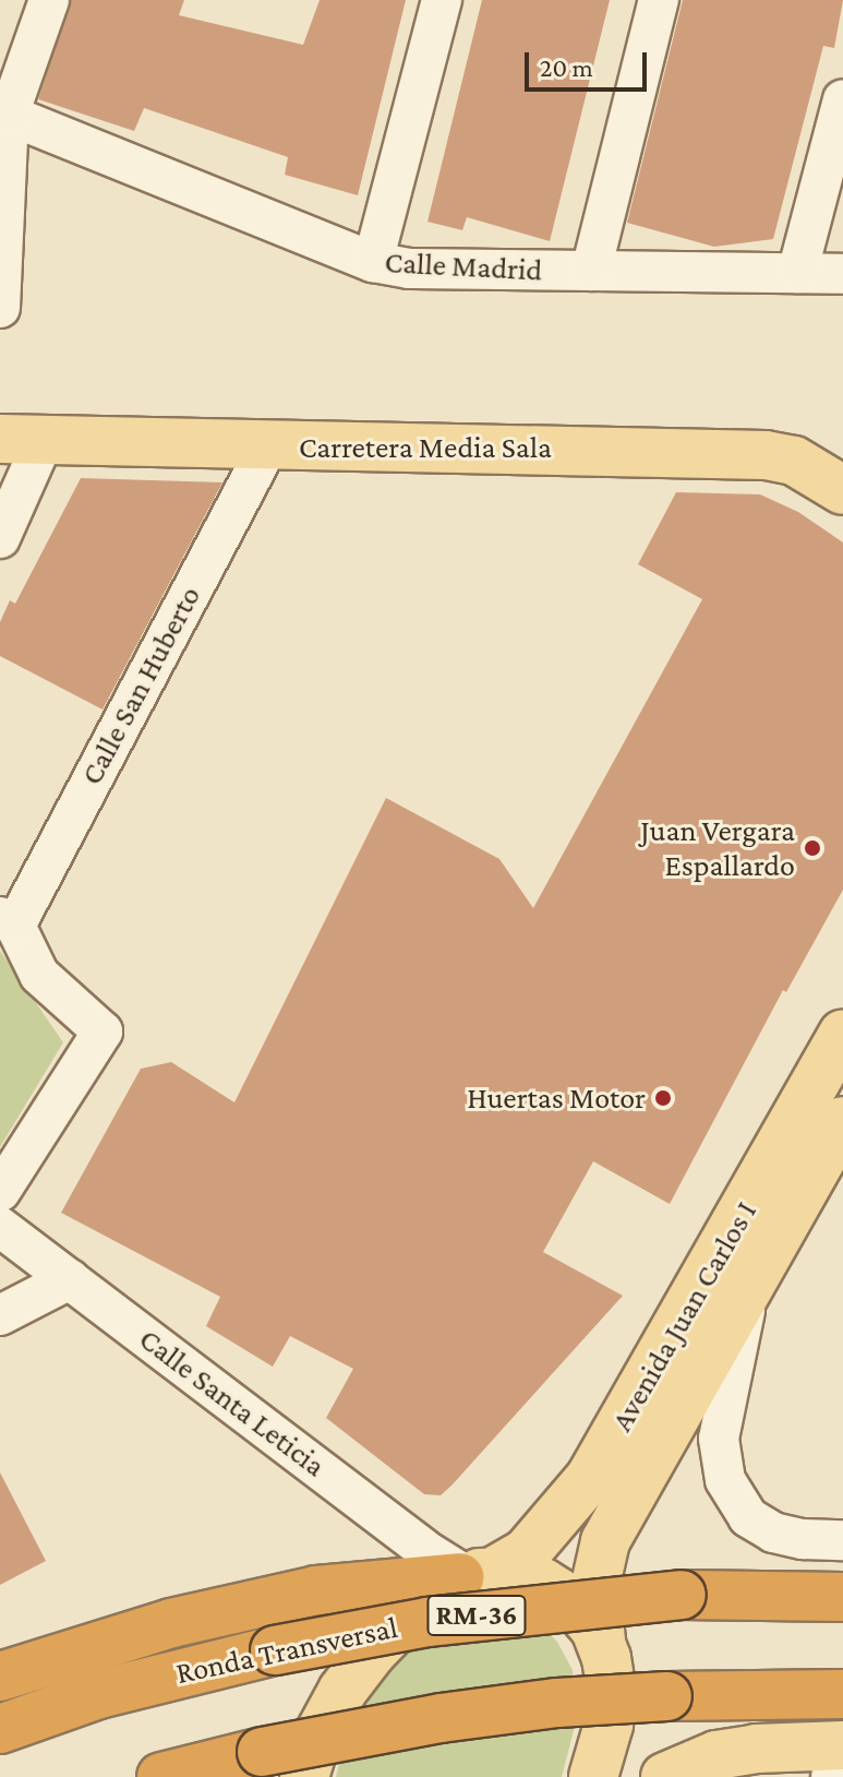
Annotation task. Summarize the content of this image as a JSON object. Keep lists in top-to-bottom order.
{
  "streets": {
    "highway": ["RM-36", "Ronda Transversal"],
    "main road": ["Carretera Media Sala", "Avenida Juan Carlos I"],
    "street": ["Calle Madrid", "Calle San Huberto", "Calle Santa Leticia"]
  },
  "crossings": [
    ["Carretera Media Sala", "Calle San Huberto"],
    ["Avenida Juan Carlos I", "Calle Santa Leticia"]
  ],
  "places": ["Juan Vergara Espallardo", "Huertas Motor"],
  "scale_bar": "20 m"
}
